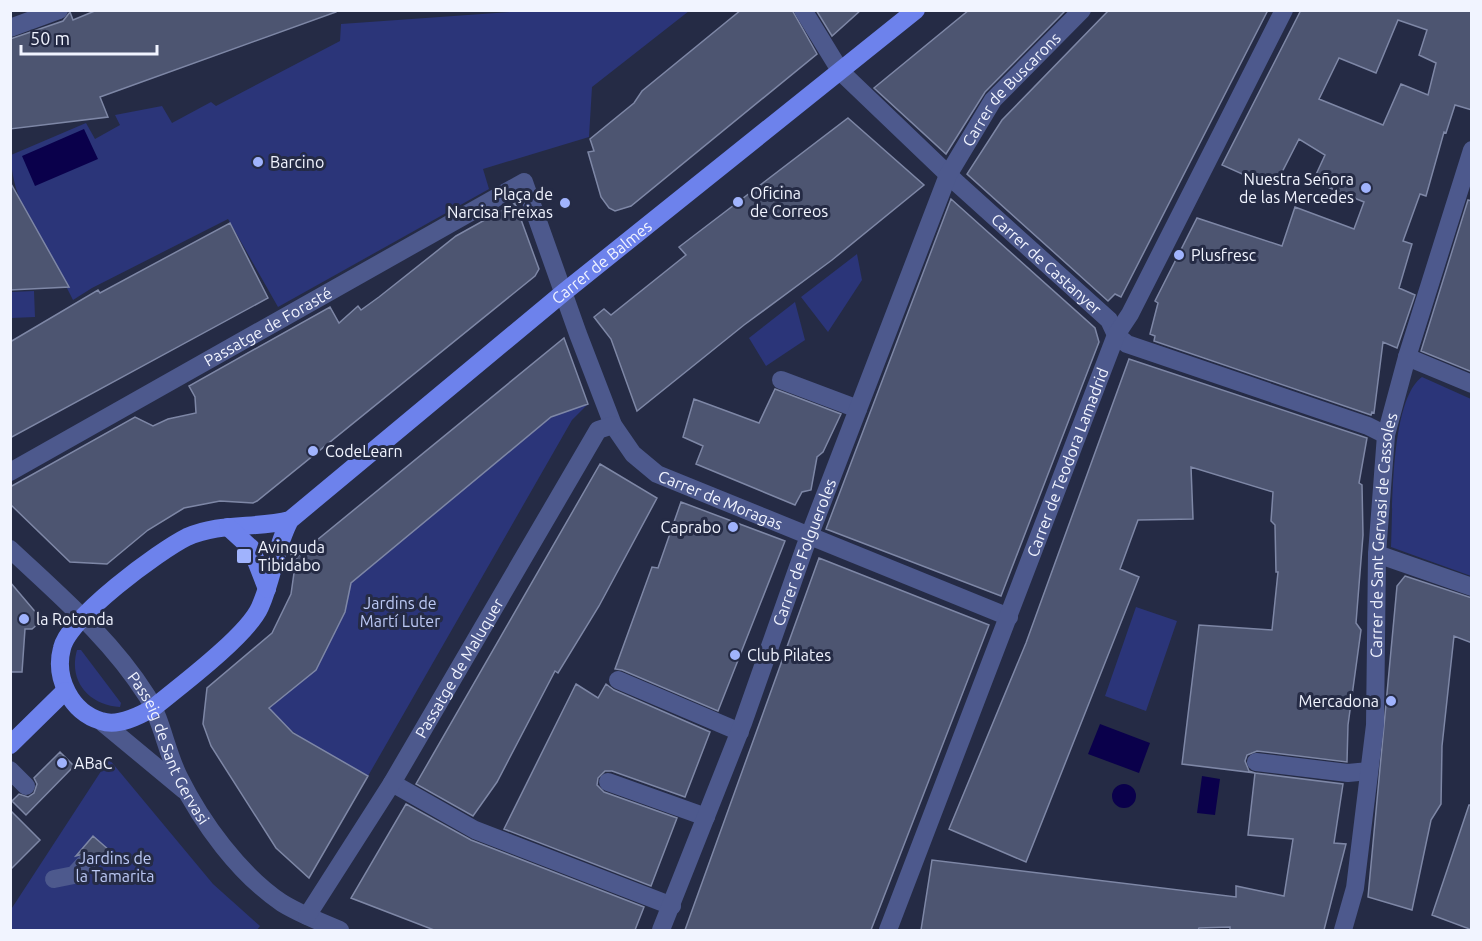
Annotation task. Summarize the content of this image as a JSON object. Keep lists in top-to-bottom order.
{
  "streets": {
    "main road": ["Carrer de Balmes"],
    "street": [
      "Carrer de Buscarons",
      "Carrer de Castanyer",
      "Passatge de Forasté",
      "Carrer de Teodora Lamadrid",
      "Carrer de Moragas",
      "Carrer de Sant Gervasi de Cassoles",
      "Carrer de Folgueroles",
      "Passatge de Maluquer",
      "Passeig de Sant Gervasi"
    ]
  },
  "crossings": [
    ["Carrer de Buscarons", "Carrer de Castanyer"],
    ["Carrer de Buscarons", "Carrer de Folgueroles"],
    ["Carrer de Balmes", "Carrer de Castanyer"],
    ["Carrer de Balmes", "Passatge de Forasté"],
    ["Carrer de Balmes", "Carrer de Moragas"],
    ["Carrer de Castanyer", "Carrer de Teodora Lamadrid"],
    ["Carrer de Castanyer", "Carrer de Sant Gervasi de Cassoles"],
    ["Carrer de Castanyer", "Carrer de Folgueroles"],
    ["Passatge de Forasté", "Carrer de Moragas"],
    ["Carrer de Teodora Lamadrid", "Carrer de Moragas"],
    ["Carrer de Moragas", "Carrer de Folgueroles"],
    ["Carrer de Moragas", "Passatge de Maluquer"],
    ["Passatge de Maluquer", "Passeig de Sant Gervasi"]
  ],
  "parks": ["Jardins de Martí Luter", "Jardins de la Tamarita"],
  "places": {
    "other": [
      "Barcino",
      "Nuestra Señora de las Mercedes",
      "Oficina de Correos",
      "Plaça de Narcisa Freixas",
      "Plusfresc",
      "CodeLearn",
      "Caprabo",
      "la Rotonda",
      "Club Pilates",
      "Mercadona",
      "ABaC"
    ],
    "transit": ["Avinguda Tibidabo"]
  },
  "scale_bar": "50 m"
}
